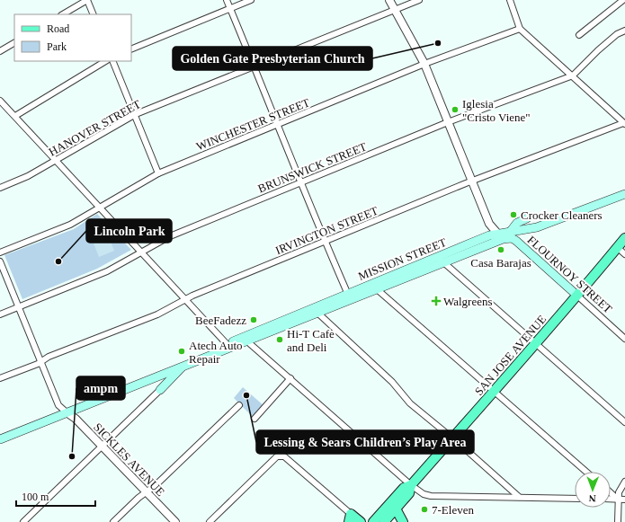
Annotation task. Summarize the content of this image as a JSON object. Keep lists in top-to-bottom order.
{
  "streets": {
    "main road": ["MISSION STREET", "FLOURNOY STREET", "SAN JOSE AVENUE"],
    "street": [
      "WINCHESTER STREET",
      "HANOVER STREET",
      "BRUNSWICK STREET",
      "IRVINGTON STREET",
      "SICKLES AVENUE"
    ]
  },
  "crossings": [
    ["MISSION STREET", "SICKLES AVENUE"],
    ["FLOURNOY STREET", "SAN JOSE AVENUE"]
  ],
  "places": {
    "other": [
      "Golden Gate Presbyterian Church",
      "Iglesia \"Cristo Viene\"",
      "Crocker Cleaners",
      "Casa Barajas",
      "Lincoln Park",
      "BeeFadezz",
      "Hi-T Cafe and Deli",
      "Atech Auto Repair",
      "Lessing & Sears Children’s Play Area",
      "ampm",
      "7-Eleven"
    ],
    "health": ["Walgreens"]
  },
  "legend": ["Road", "Park"],
  "scale_bar": "100 m",
  "north": "bottom"
}
